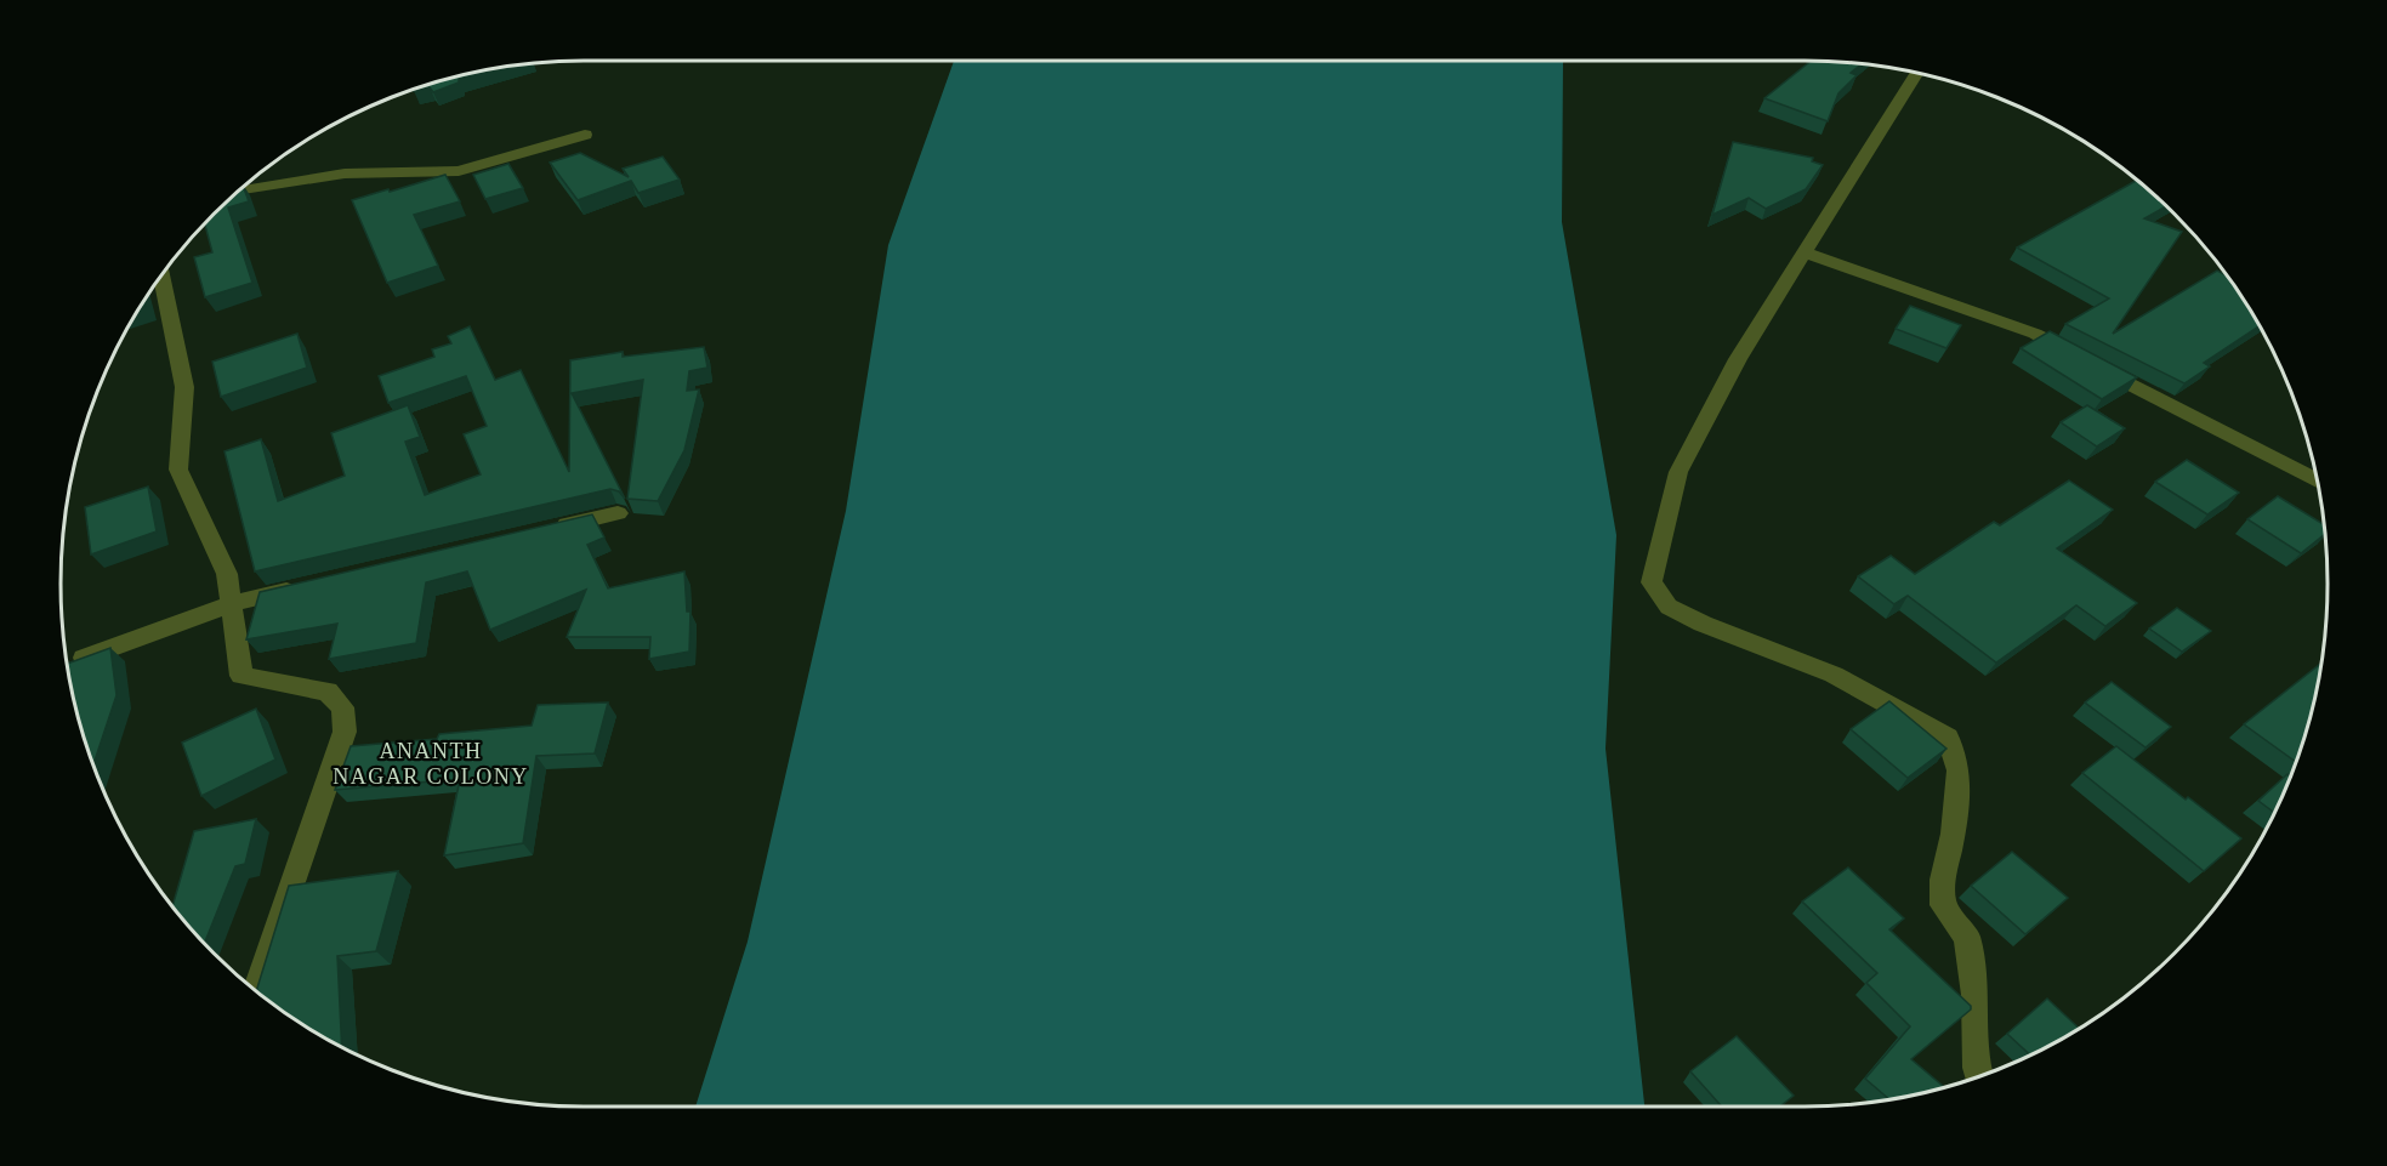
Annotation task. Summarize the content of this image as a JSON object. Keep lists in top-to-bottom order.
{
  "districts": ["ANANTH NAGAR COLONY"]
}
